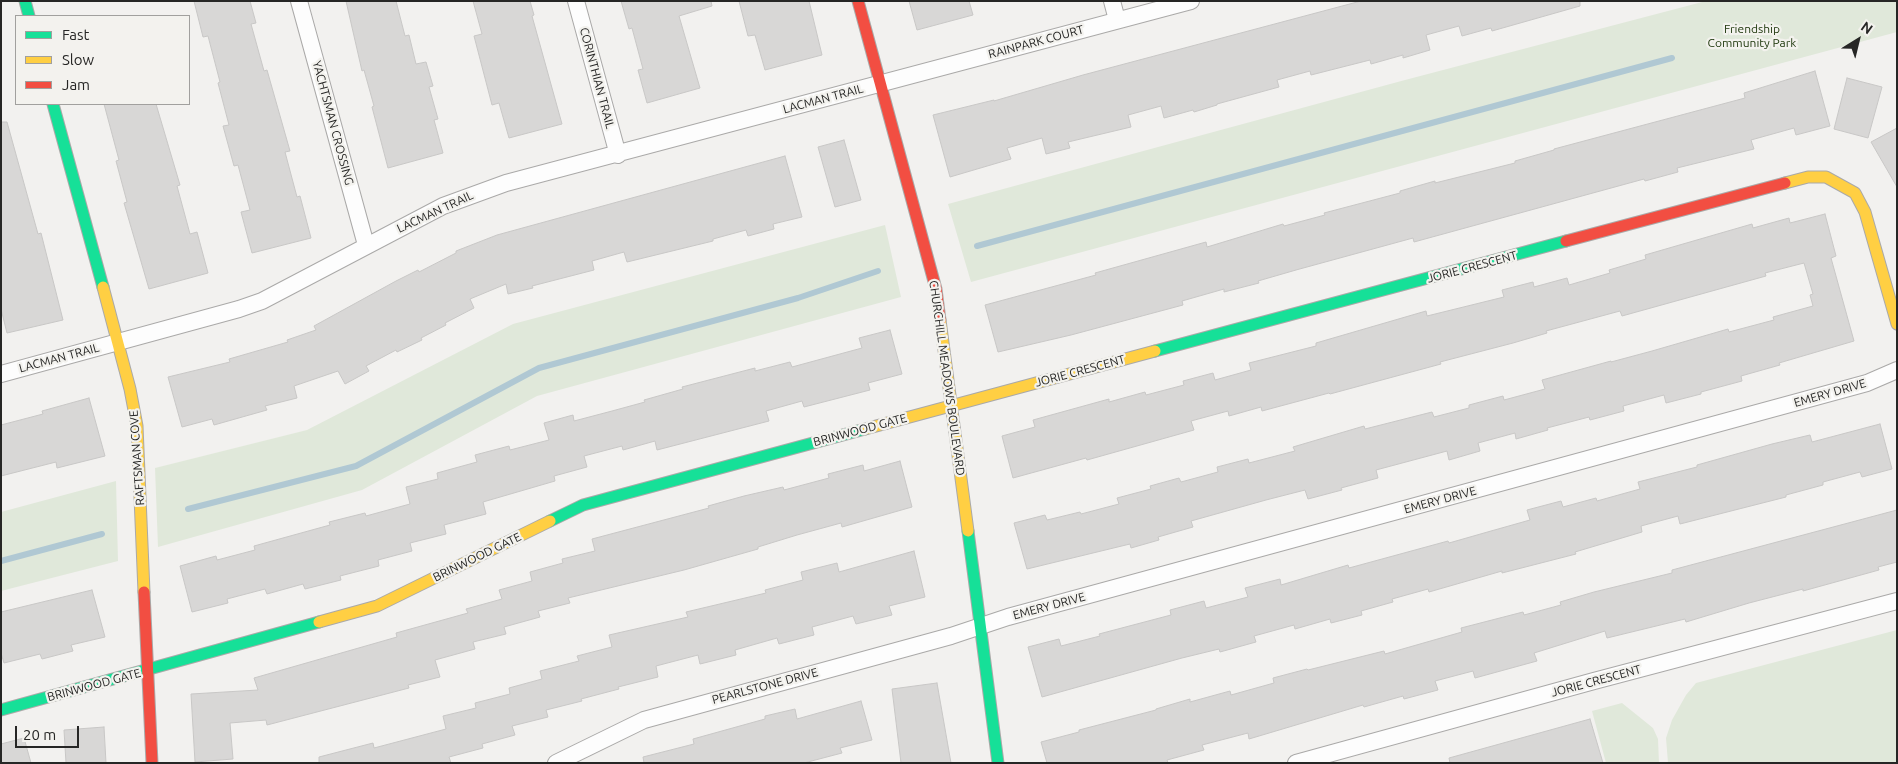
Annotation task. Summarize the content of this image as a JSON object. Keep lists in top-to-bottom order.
{
  "streets": {
    "street": [
      "RAINPARK COURT",
      "CORINTHIAN TRAIL",
      "LACMAN TRAIL",
      "YACHTSMAN CROSSING",
      "JORIE CRESCENT",
      "CHURCHILL MEADOWS BOULEVARD",
      "EMERY DRIVE",
      "BRINWOOD GATE",
      "RAFTSMAN COVE",
      "PEARLSTONE DRIVE"
    ]
  },
  "crossings": [
    ["RAINPARK COURT", "LACMAN TRAIL"],
    ["RAINPARK COURT", "CHURCHILL MEADOWS BOULEVARD"],
    ["CORINTHIAN TRAIL", "LACMAN TRAIL"],
    ["LACMAN TRAIL", "YACHTSMAN CROSSING"],
    ["LACMAN TRAIL", "CHURCHILL MEADOWS BOULEVARD"],
    ["LACMAN TRAIL", "RAFTSMAN COVE"],
    ["JORIE CRESCENT", "CHURCHILL MEADOWS BOULEVARD"],
    ["JORIE CRESCENT", "BRINWOOD GATE"],
    ["CHURCHILL MEADOWS BOULEVARD", "EMERY DRIVE"],
    ["CHURCHILL MEADOWS BOULEVARD", "BRINWOOD GATE"],
    ["CHURCHILL MEADOWS BOULEVARD", "PEARLSTONE DRIVE"],
    ["EMERY DRIVE", "PEARLSTONE DRIVE"],
    ["BRINWOOD GATE", "RAFTSMAN COVE"]
  ],
  "parks": ["Friendship Community Park"],
  "legend": ["Fast", "Slow", "Jam"],
  "scale_bar": "20 m",
  "north": "top right"
}
